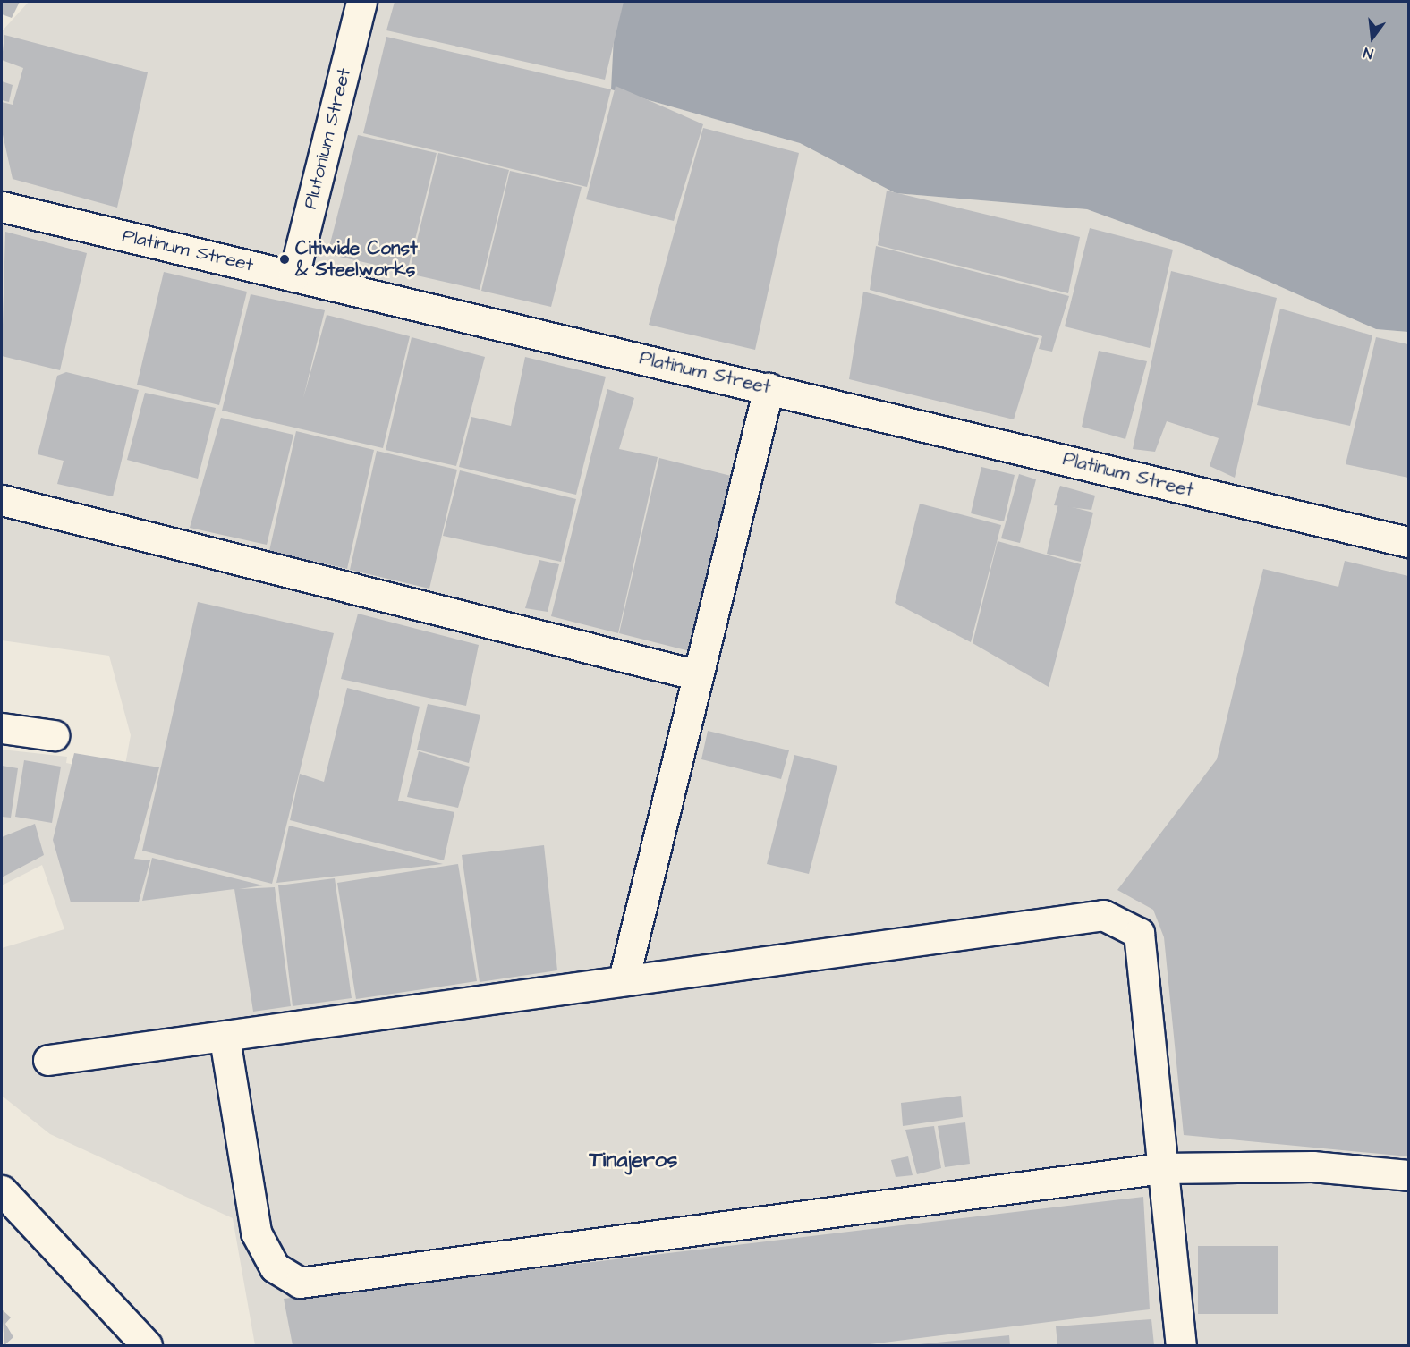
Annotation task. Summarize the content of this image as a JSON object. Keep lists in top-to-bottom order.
{
  "streets": {
    "street": ["Plutonium Street", "Platinum Street"]
  },
  "crossings": [
    ["Plutonium Street", "Platinum Street"]
  ],
  "districts": ["Tinajeros"],
  "places": ["Citiwide Const & Steelworks"],
  "north": "bottom"
}
